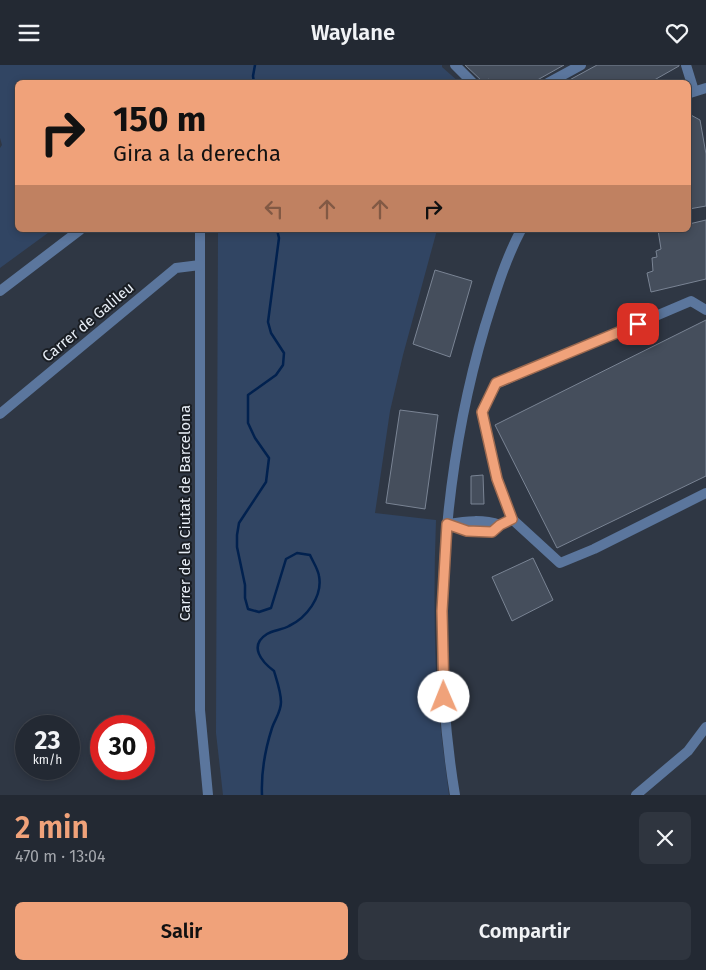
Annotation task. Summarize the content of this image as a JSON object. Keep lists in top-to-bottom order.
{
  "streets": {
    "street": ["Carrer de Galileu", "Carrer de la Ciutat de Barcelona"]
  },
  "crossings": [
    ["Carrer de Galileu", "Carrer de la Ciutat de Barcelona"]
  ],
  "page": {
    "header": "Waylane",
    "turn": ["150 m", "Gira a la derecha"],
    "speed": "23 km/h",
    "limit": "30",
    "heading": ["2 min", "470 m · 13:04"],
    "buttons": ["Salir", "Compartir"]
  }
}
